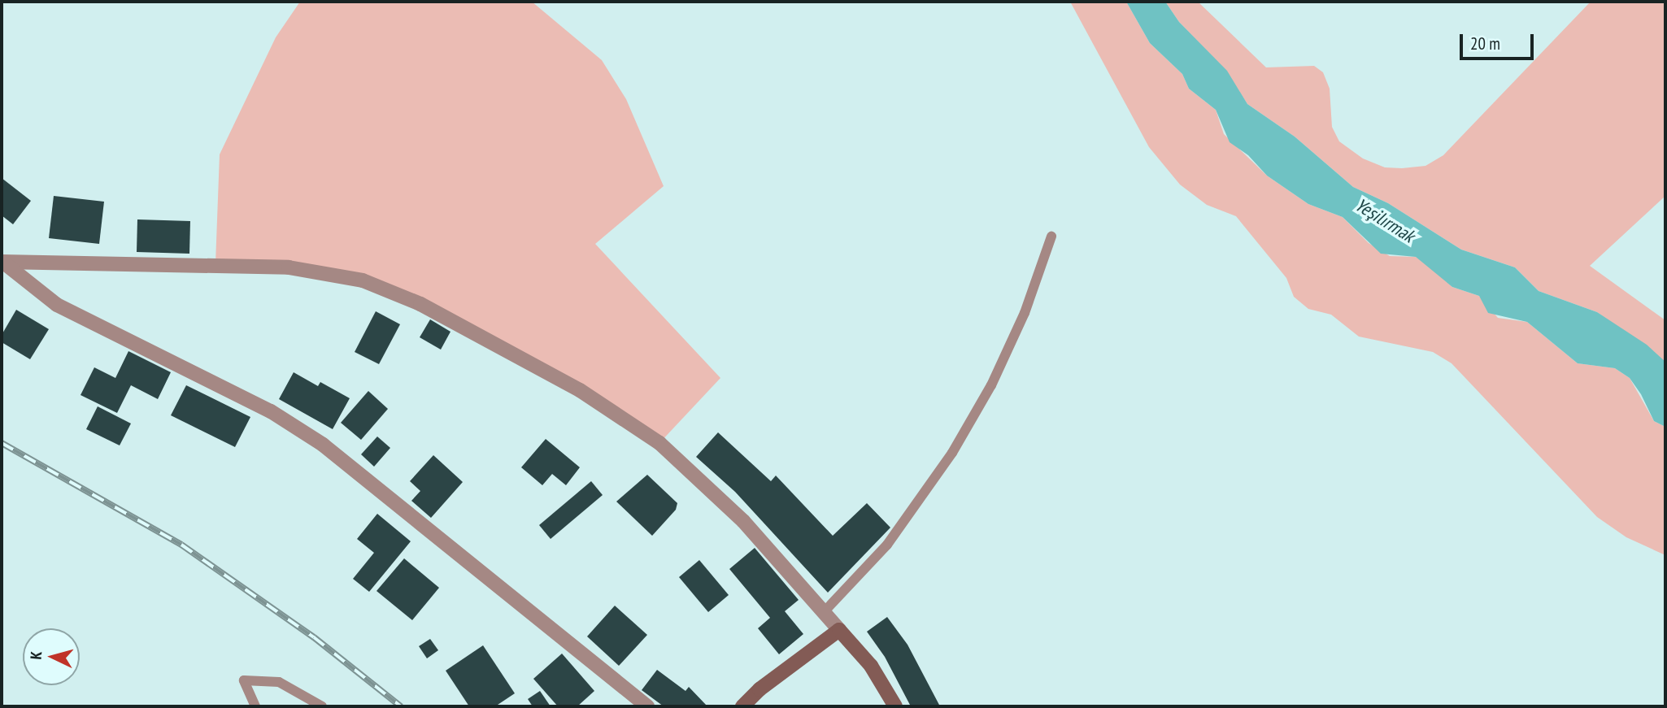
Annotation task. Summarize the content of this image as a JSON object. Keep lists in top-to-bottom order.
{
  "water": ["Yeşilırmak"],
  "scale_bar": "20 m",
  "north": "left"
}
